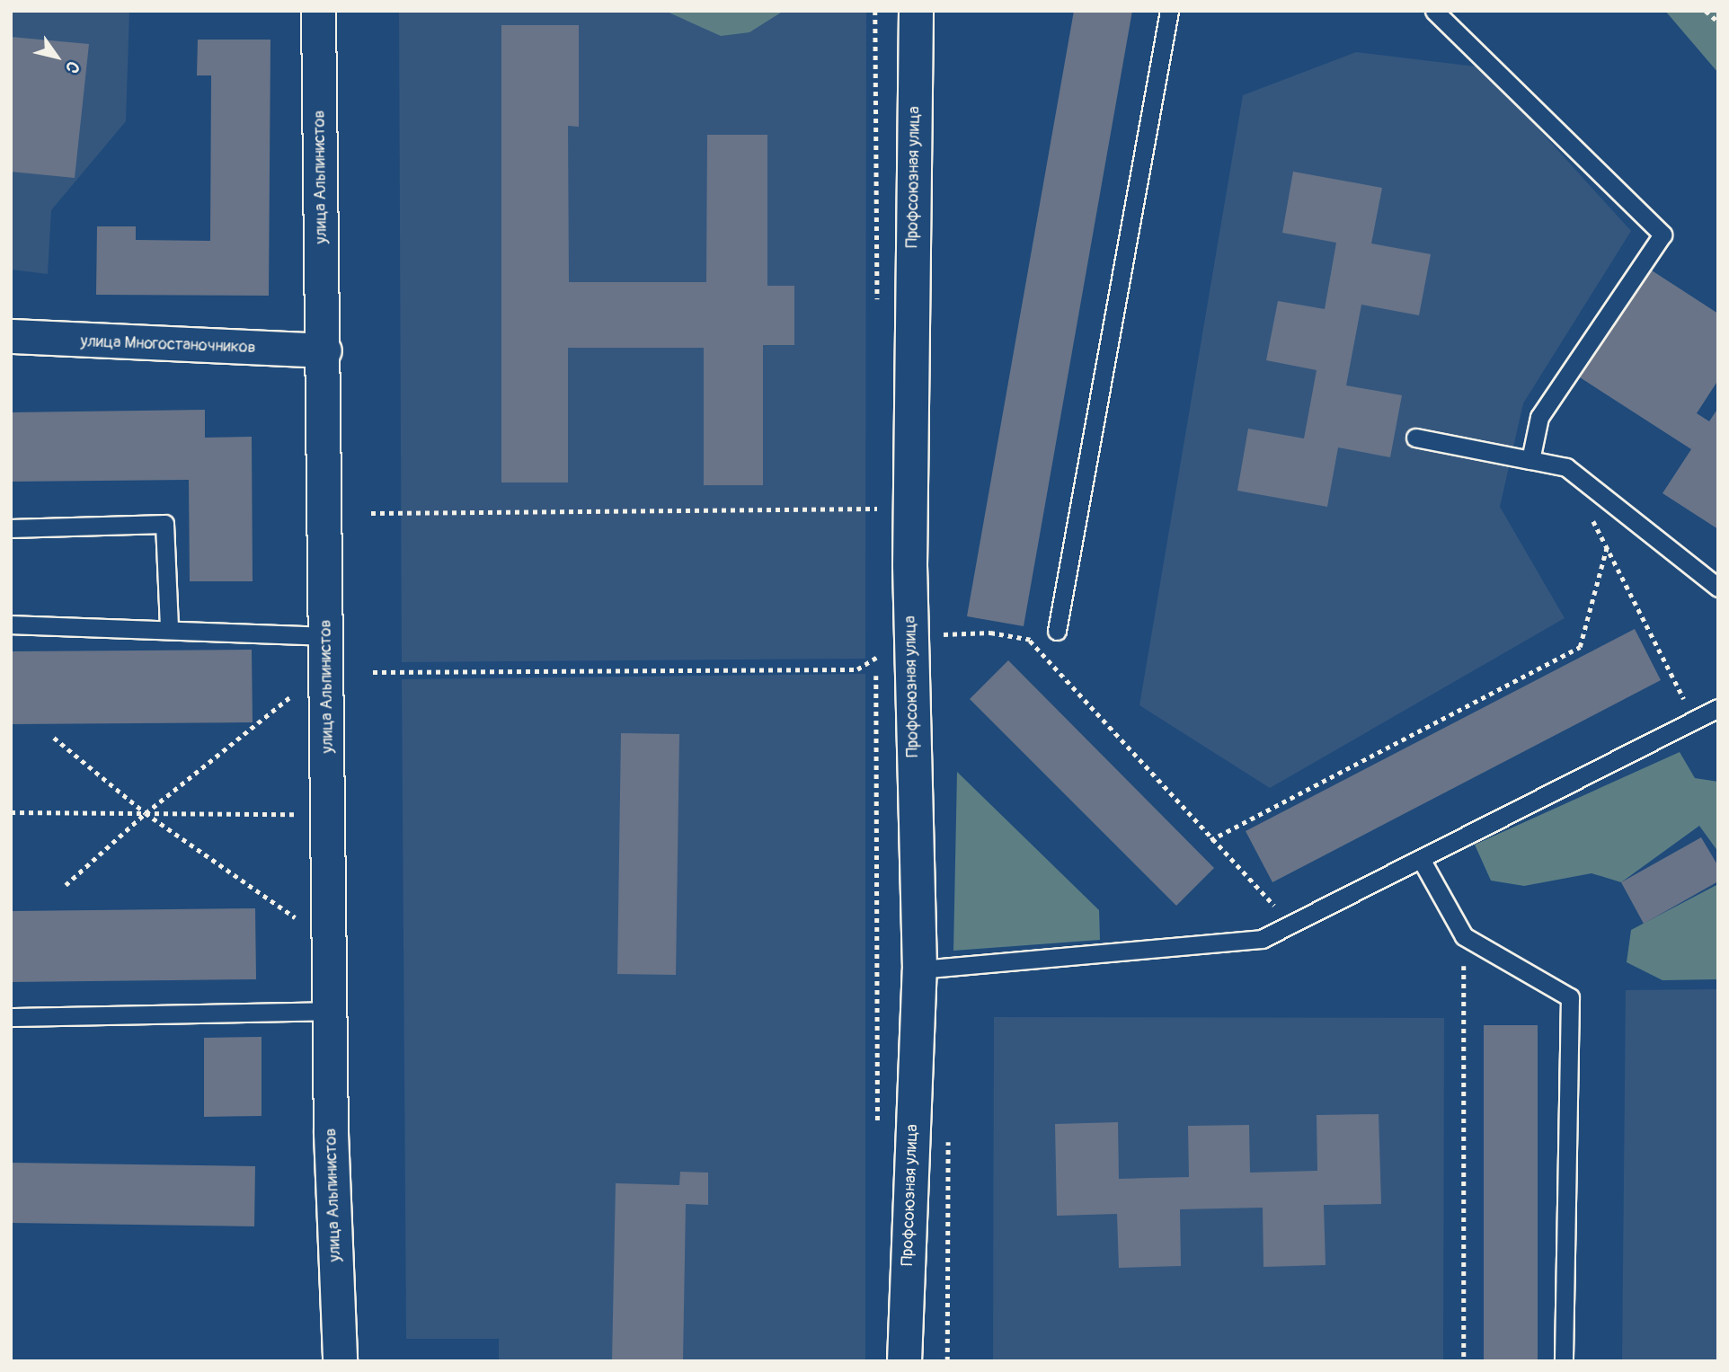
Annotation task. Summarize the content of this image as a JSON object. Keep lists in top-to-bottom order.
{
  "streets": {
    "street": ["улица Альпинистов", "Профсоюзная улица", "улица Многостаночников"]
  },
  "crossings": [
    ["улица Альпинистов", "улица Многостаночников"]
  ],
  "north": "bottom right"
}
